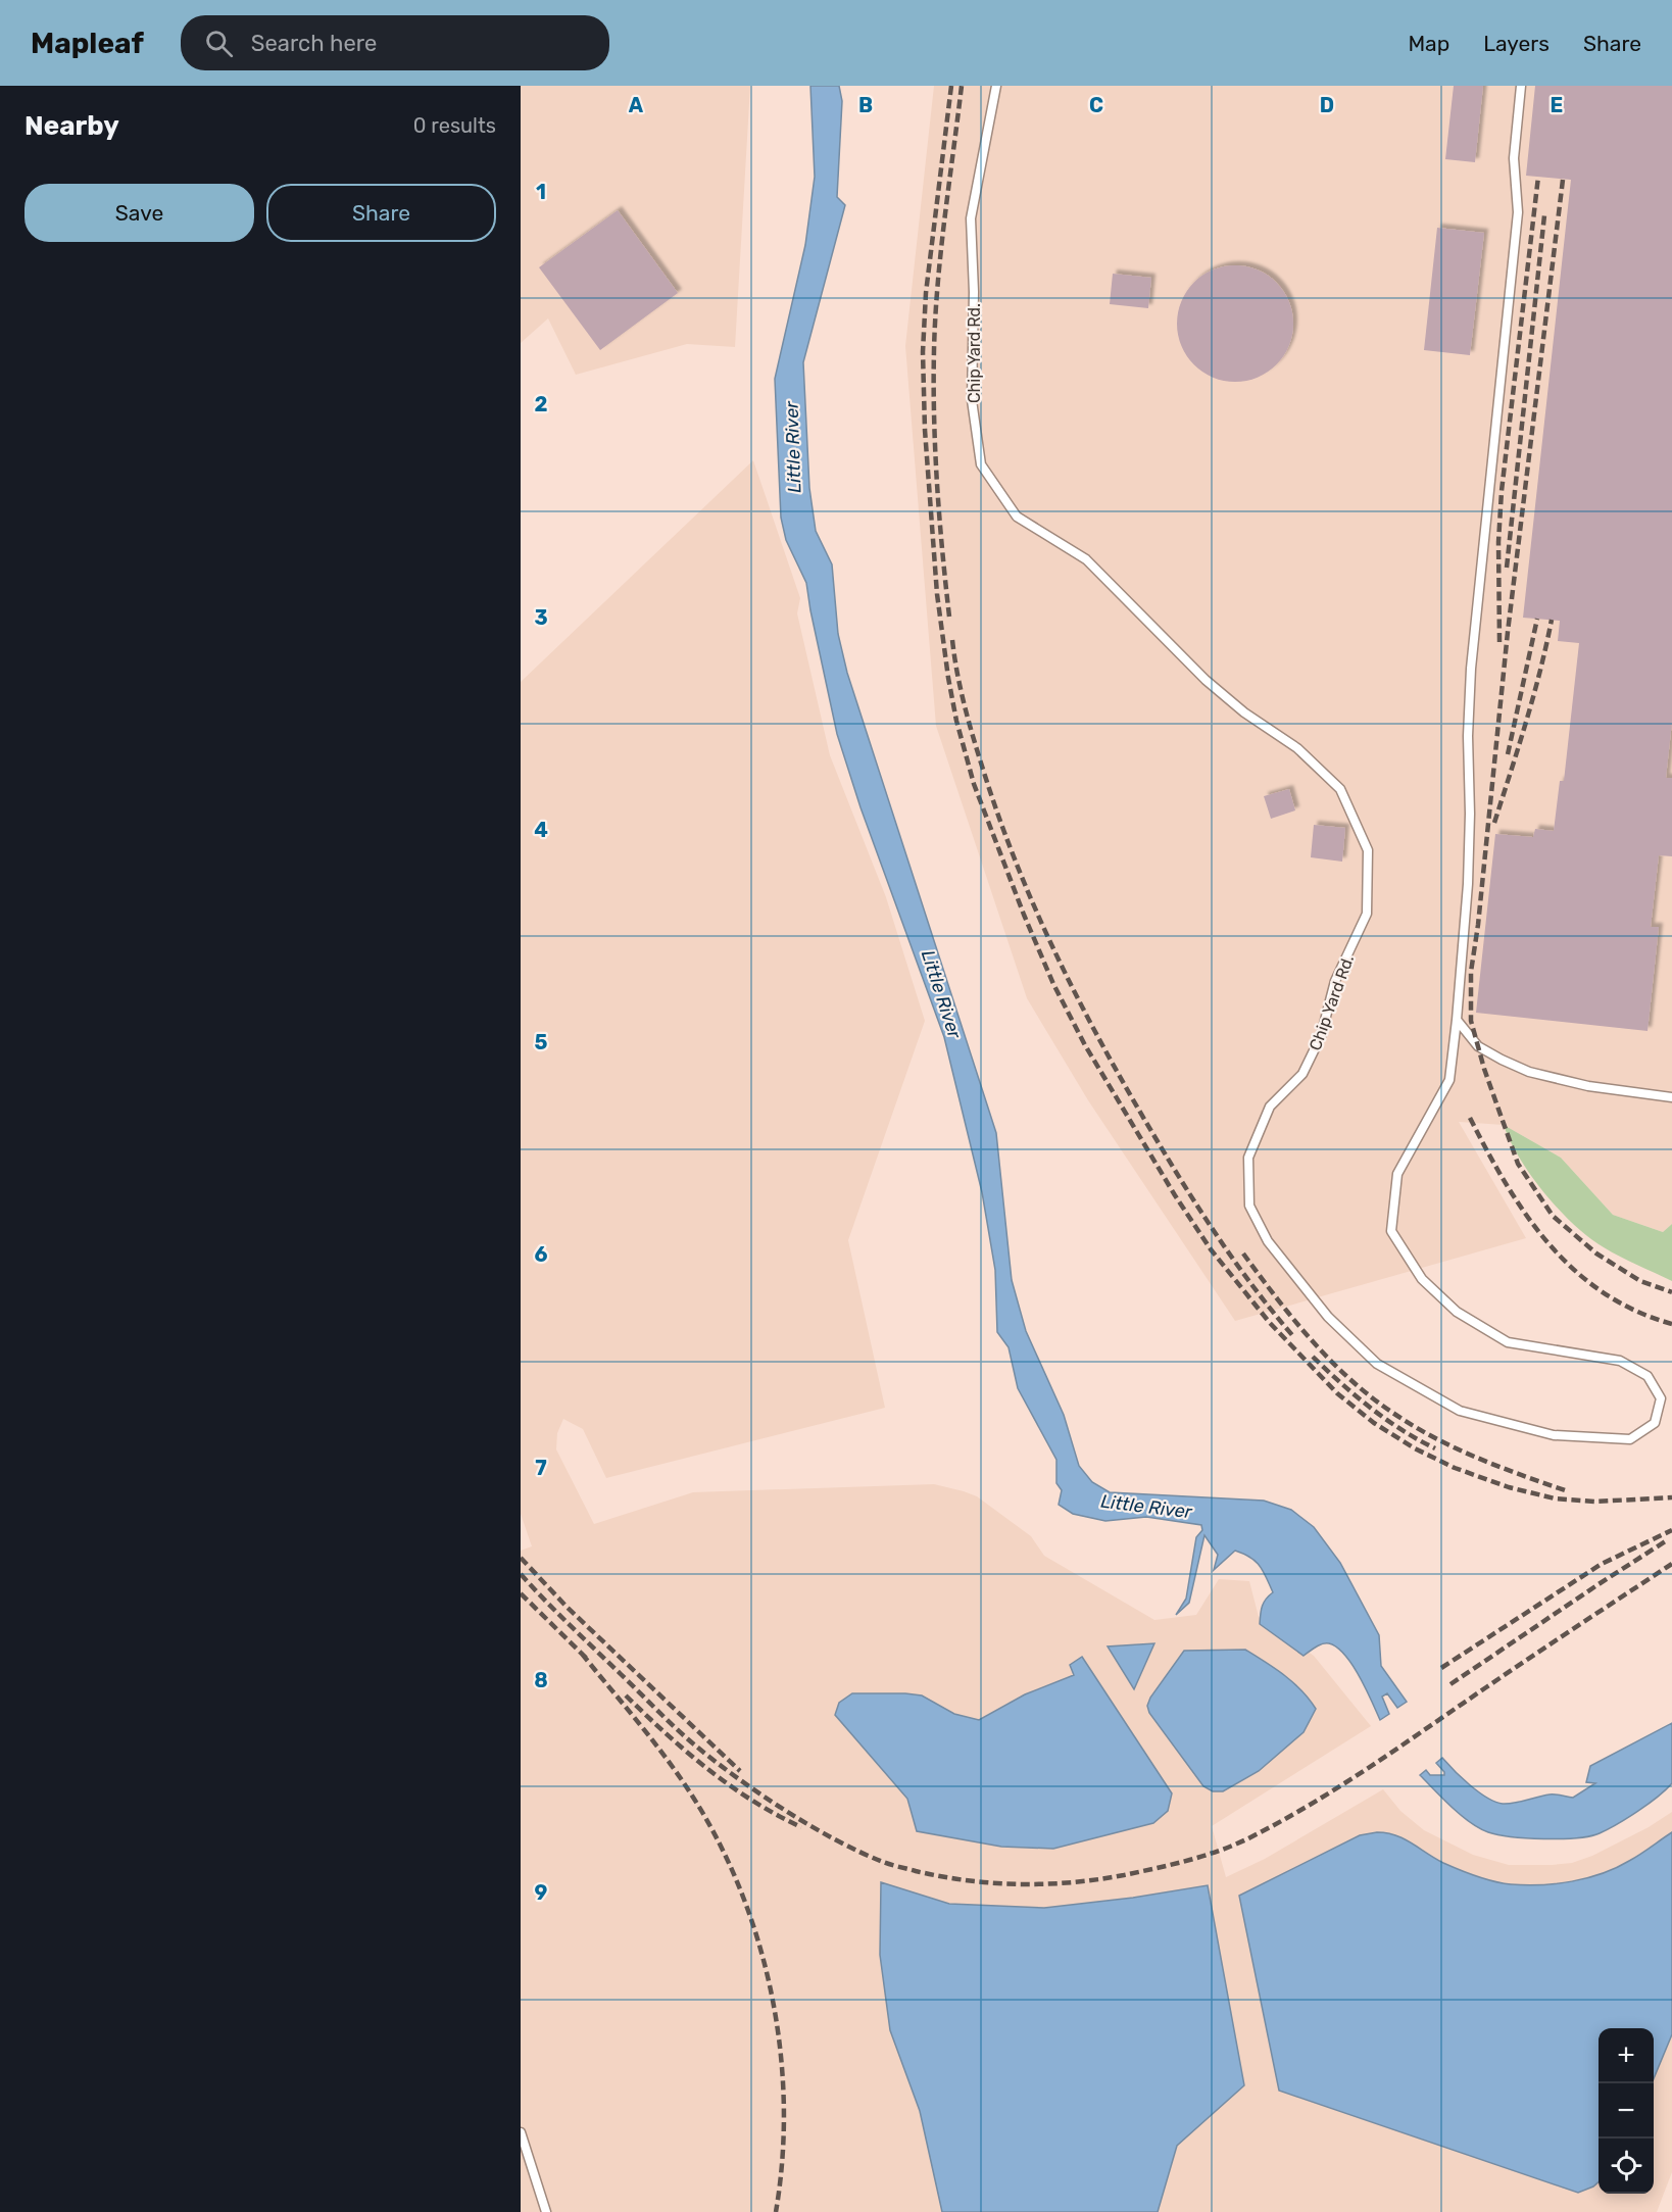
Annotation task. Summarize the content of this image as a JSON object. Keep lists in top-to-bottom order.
{
  "streets": {
    "lane": ["Chip Yard Rd."]
  },
  "water": ["Little River"],
  "page": {
    "header": "Mapleaf",
    "search": "Search here",
    "nav": ["Map", "Layers", "Share"],
    "heading": ["Nearby", "0 results"],
    "buttons": ["Save", "Share"],
    "map_buttons": ["+", "−"]
  },
  "grid": {
    "columns": [
      "A",
      "B",
      "C",
      "D",
      "E"
    ],
    "rows": [
      "1",
      "2",
      "3",
      "4",
      "5",
      "6",
      "7",
      "8",
      "9"
    ]
  }
}
